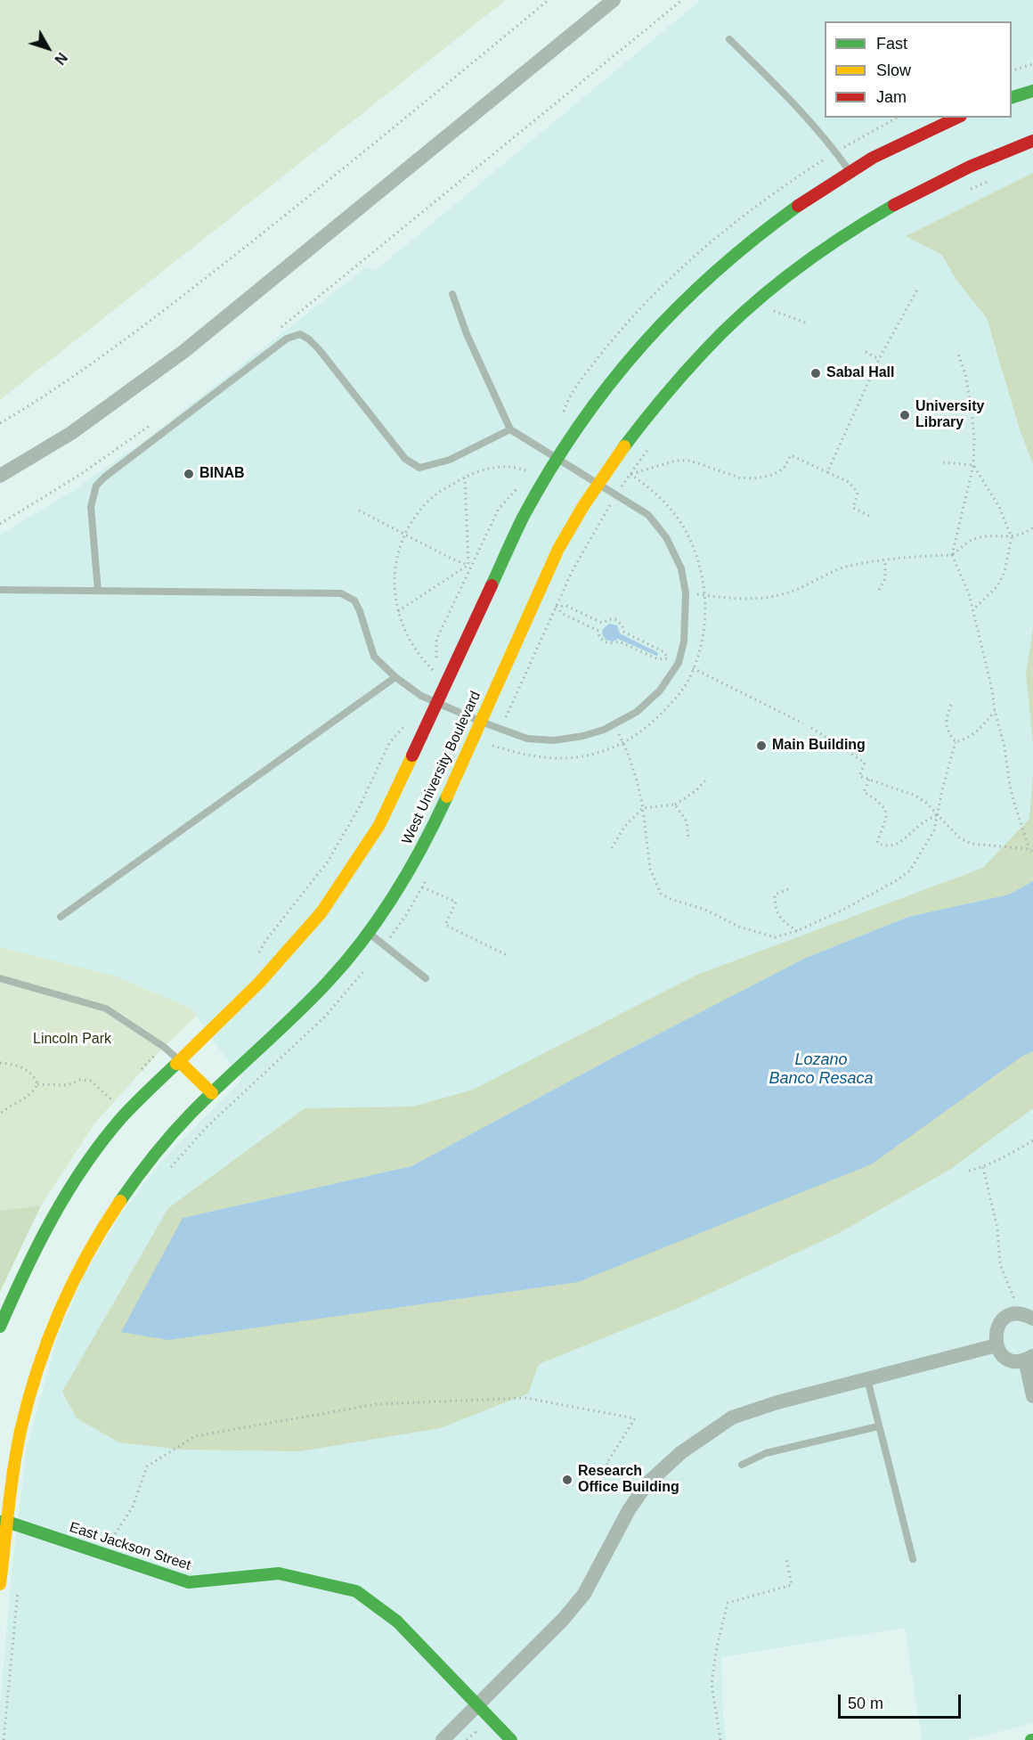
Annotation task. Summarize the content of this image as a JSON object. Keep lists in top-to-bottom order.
{
  "streets": {
    "main road": ["West University Boulevard", "East Jackson Street"]
  },
  "crossings": [
    ["West University Boulevard", "East Jackson Street"]
  ],
  "water": ["Lozano Banco Resaca"],
  "parks": ["Lincoln Park"],
  "places": [
    "Sabal Hall",
    "University Library",
    "BINAB",
    "Main Building",
    "Research Office Building"
  ],
  "legend": ["Fast", "Slow", "Jam"],
  "scale_bar": "50 m",
  "north": "bottom right"
}
